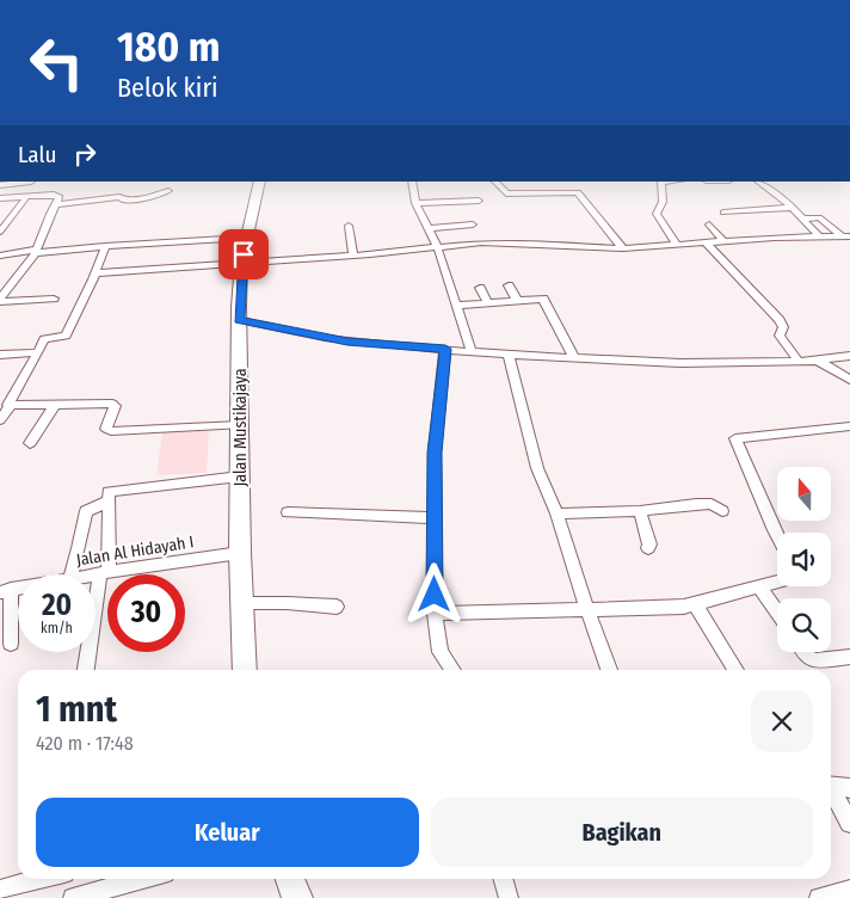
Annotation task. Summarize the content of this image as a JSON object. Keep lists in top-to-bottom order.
{
  "streets": {
    "main road": ["Jalan Mustikajaya"],
    "street": ["Jalan Al Hidayah I"]
  },
  "crossings": [
    ["Jalan Mustikajaya", "Jalan Al Hidayah I"]
  ],
  "north": "top",
  "page": {
    "turn": ["180 m", "Belok kiri"],
    "then": "Lalu",
    "speed": "20 km/h",
    "limit": "30",
    "heading": ["1 mnt", "420 m · 17:48"],
    "buttons": ["Keluar", "Bagikan"]
  }
}
